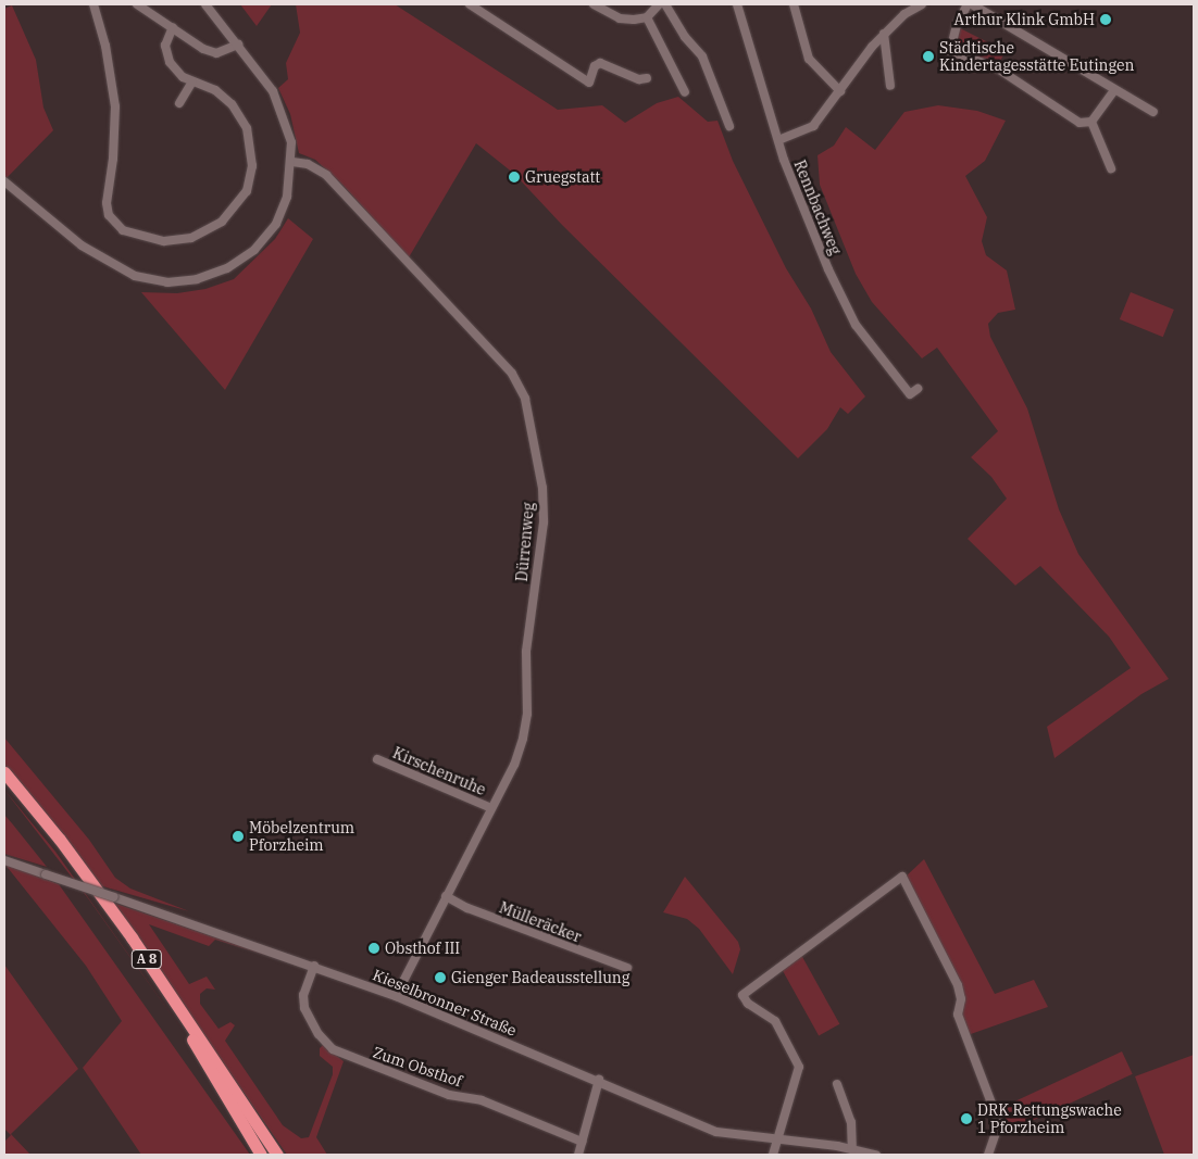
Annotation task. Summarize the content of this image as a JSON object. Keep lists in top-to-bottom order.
{
  "streets": {
    "highway": ["A 8"],
    "street": [
      "Rennbachweg",
      "Dürrenweg",
      "Kirschenruhe",
      "Mülleräcker",
      "Kieselbronner Straße",
      "Zum Obsthof"
    ]
  },
  "crossings": [
    ["Dürrenweg", "Kirschenruhe"],
    ["Dürrenweg", "Mülleräcker"],
    ["Dürrenweg", "Kieselbronner Straße"],
    ["Kieselbronner Straße", "Zum Obsthof"]
  ],
  "places": [
    "Arthur Klink GmbH",
    "Städtische Kindertagesstätte Eutingen",
    "Gruegstatt",
    "Möbelzentrum Pforzheim",
    "Obsthof III",
    "Gienger Badeausstellung",
    "DRK Rettungswache 1 Pforzheim"
  ]
}
